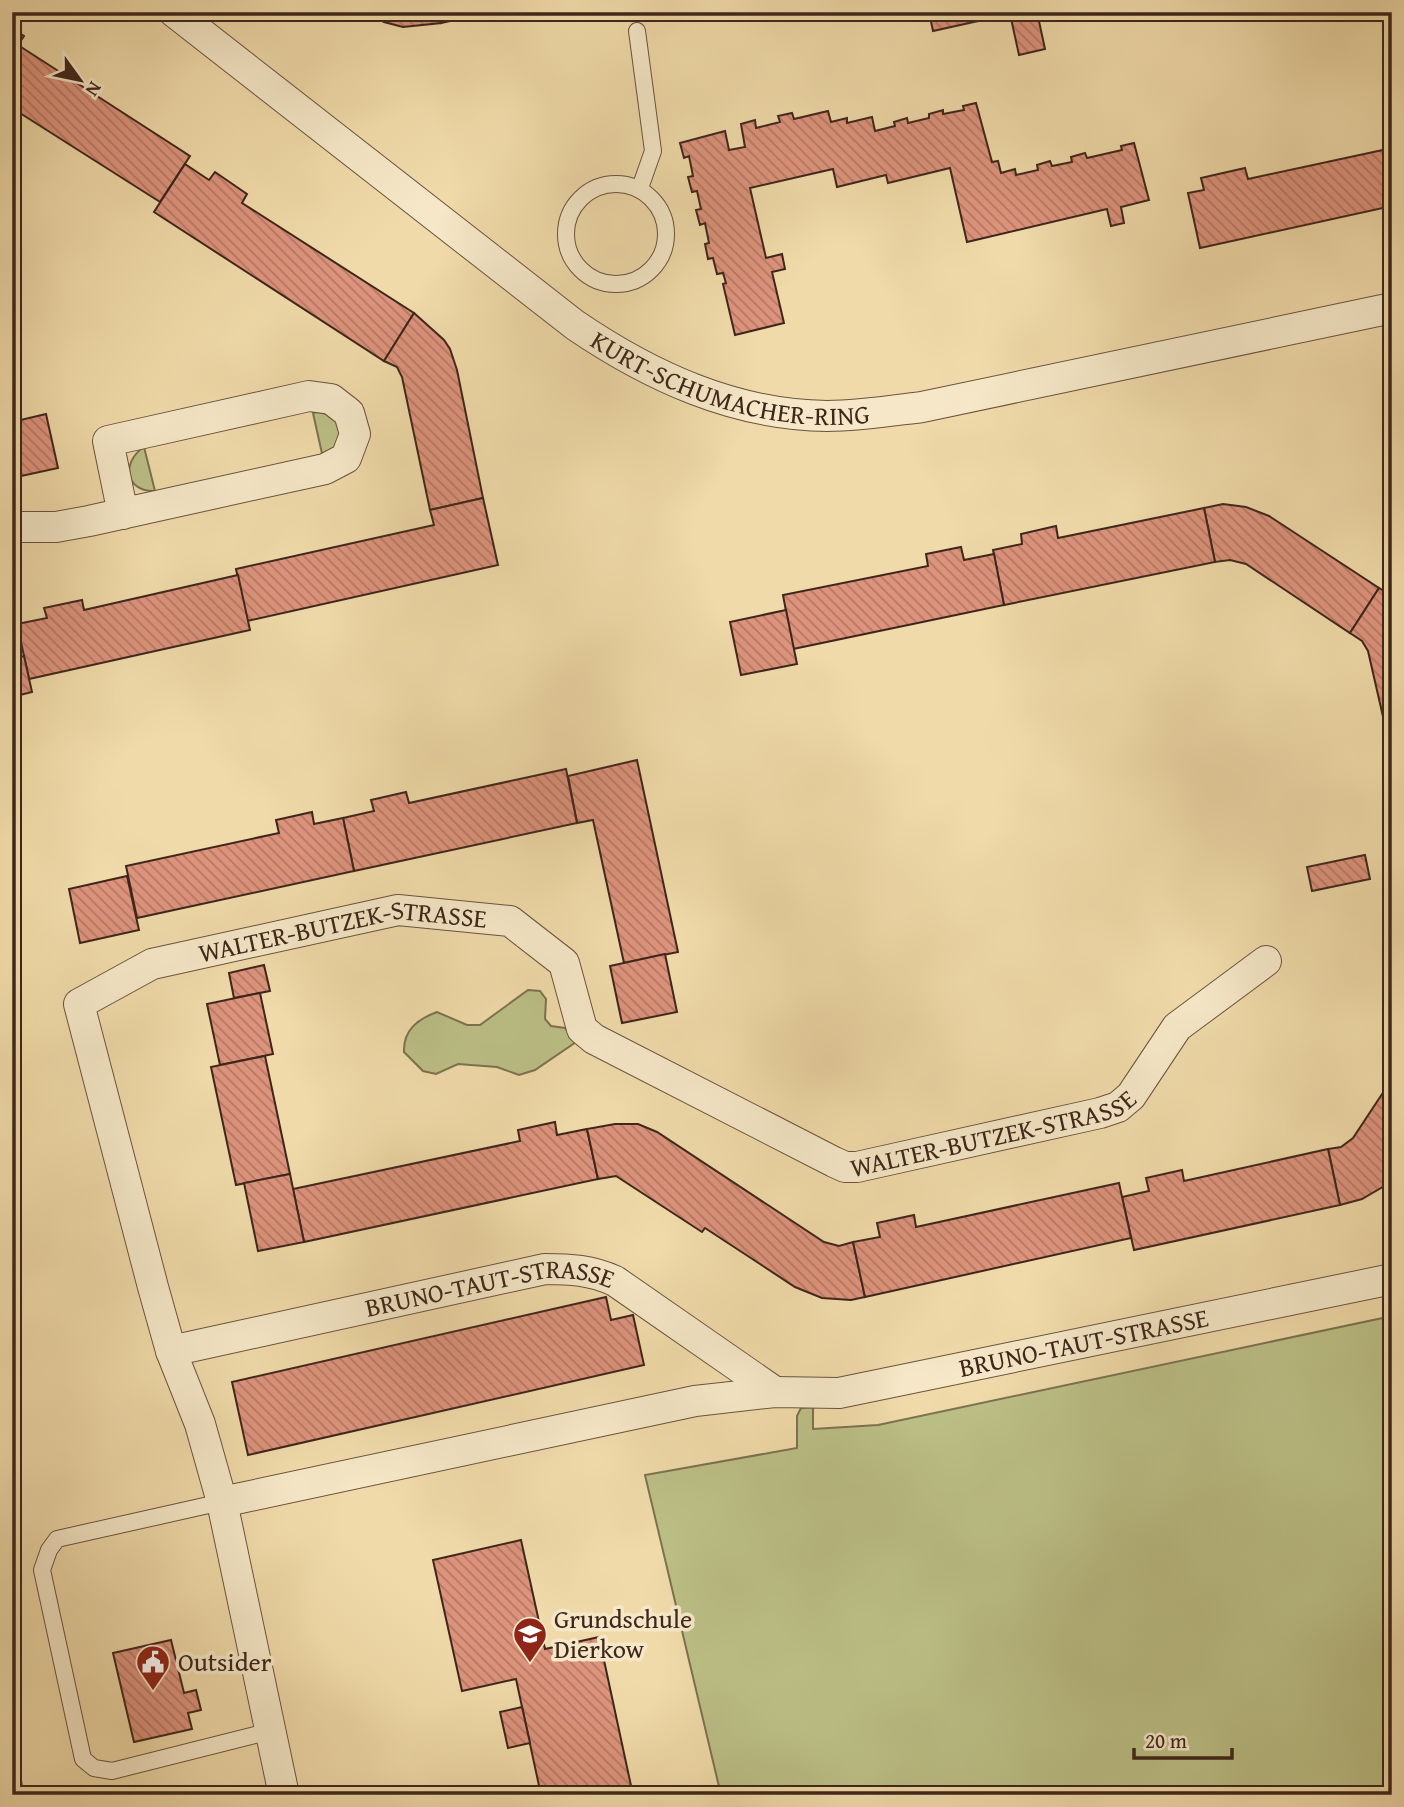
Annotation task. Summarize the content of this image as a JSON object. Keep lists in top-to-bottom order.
{
  "streets": {
    "street": ["KURT-SCHUMACHER-RING", "WALTER-BUTZEK-STRASSE", "BRUNO-TAUT-STRASSE"]
  },
  "crossings": [
    ["WALTER-BUTZEK-STRASSE", "BRUNO-TAUT-STRASSE"]
  ],
  "places": {
    "school or university": ["Grundschule Dierkow"],
    "public building": ["Outsider"]
  },
  "scale_bar": "20 m",
  "north": "bottom right"
}
